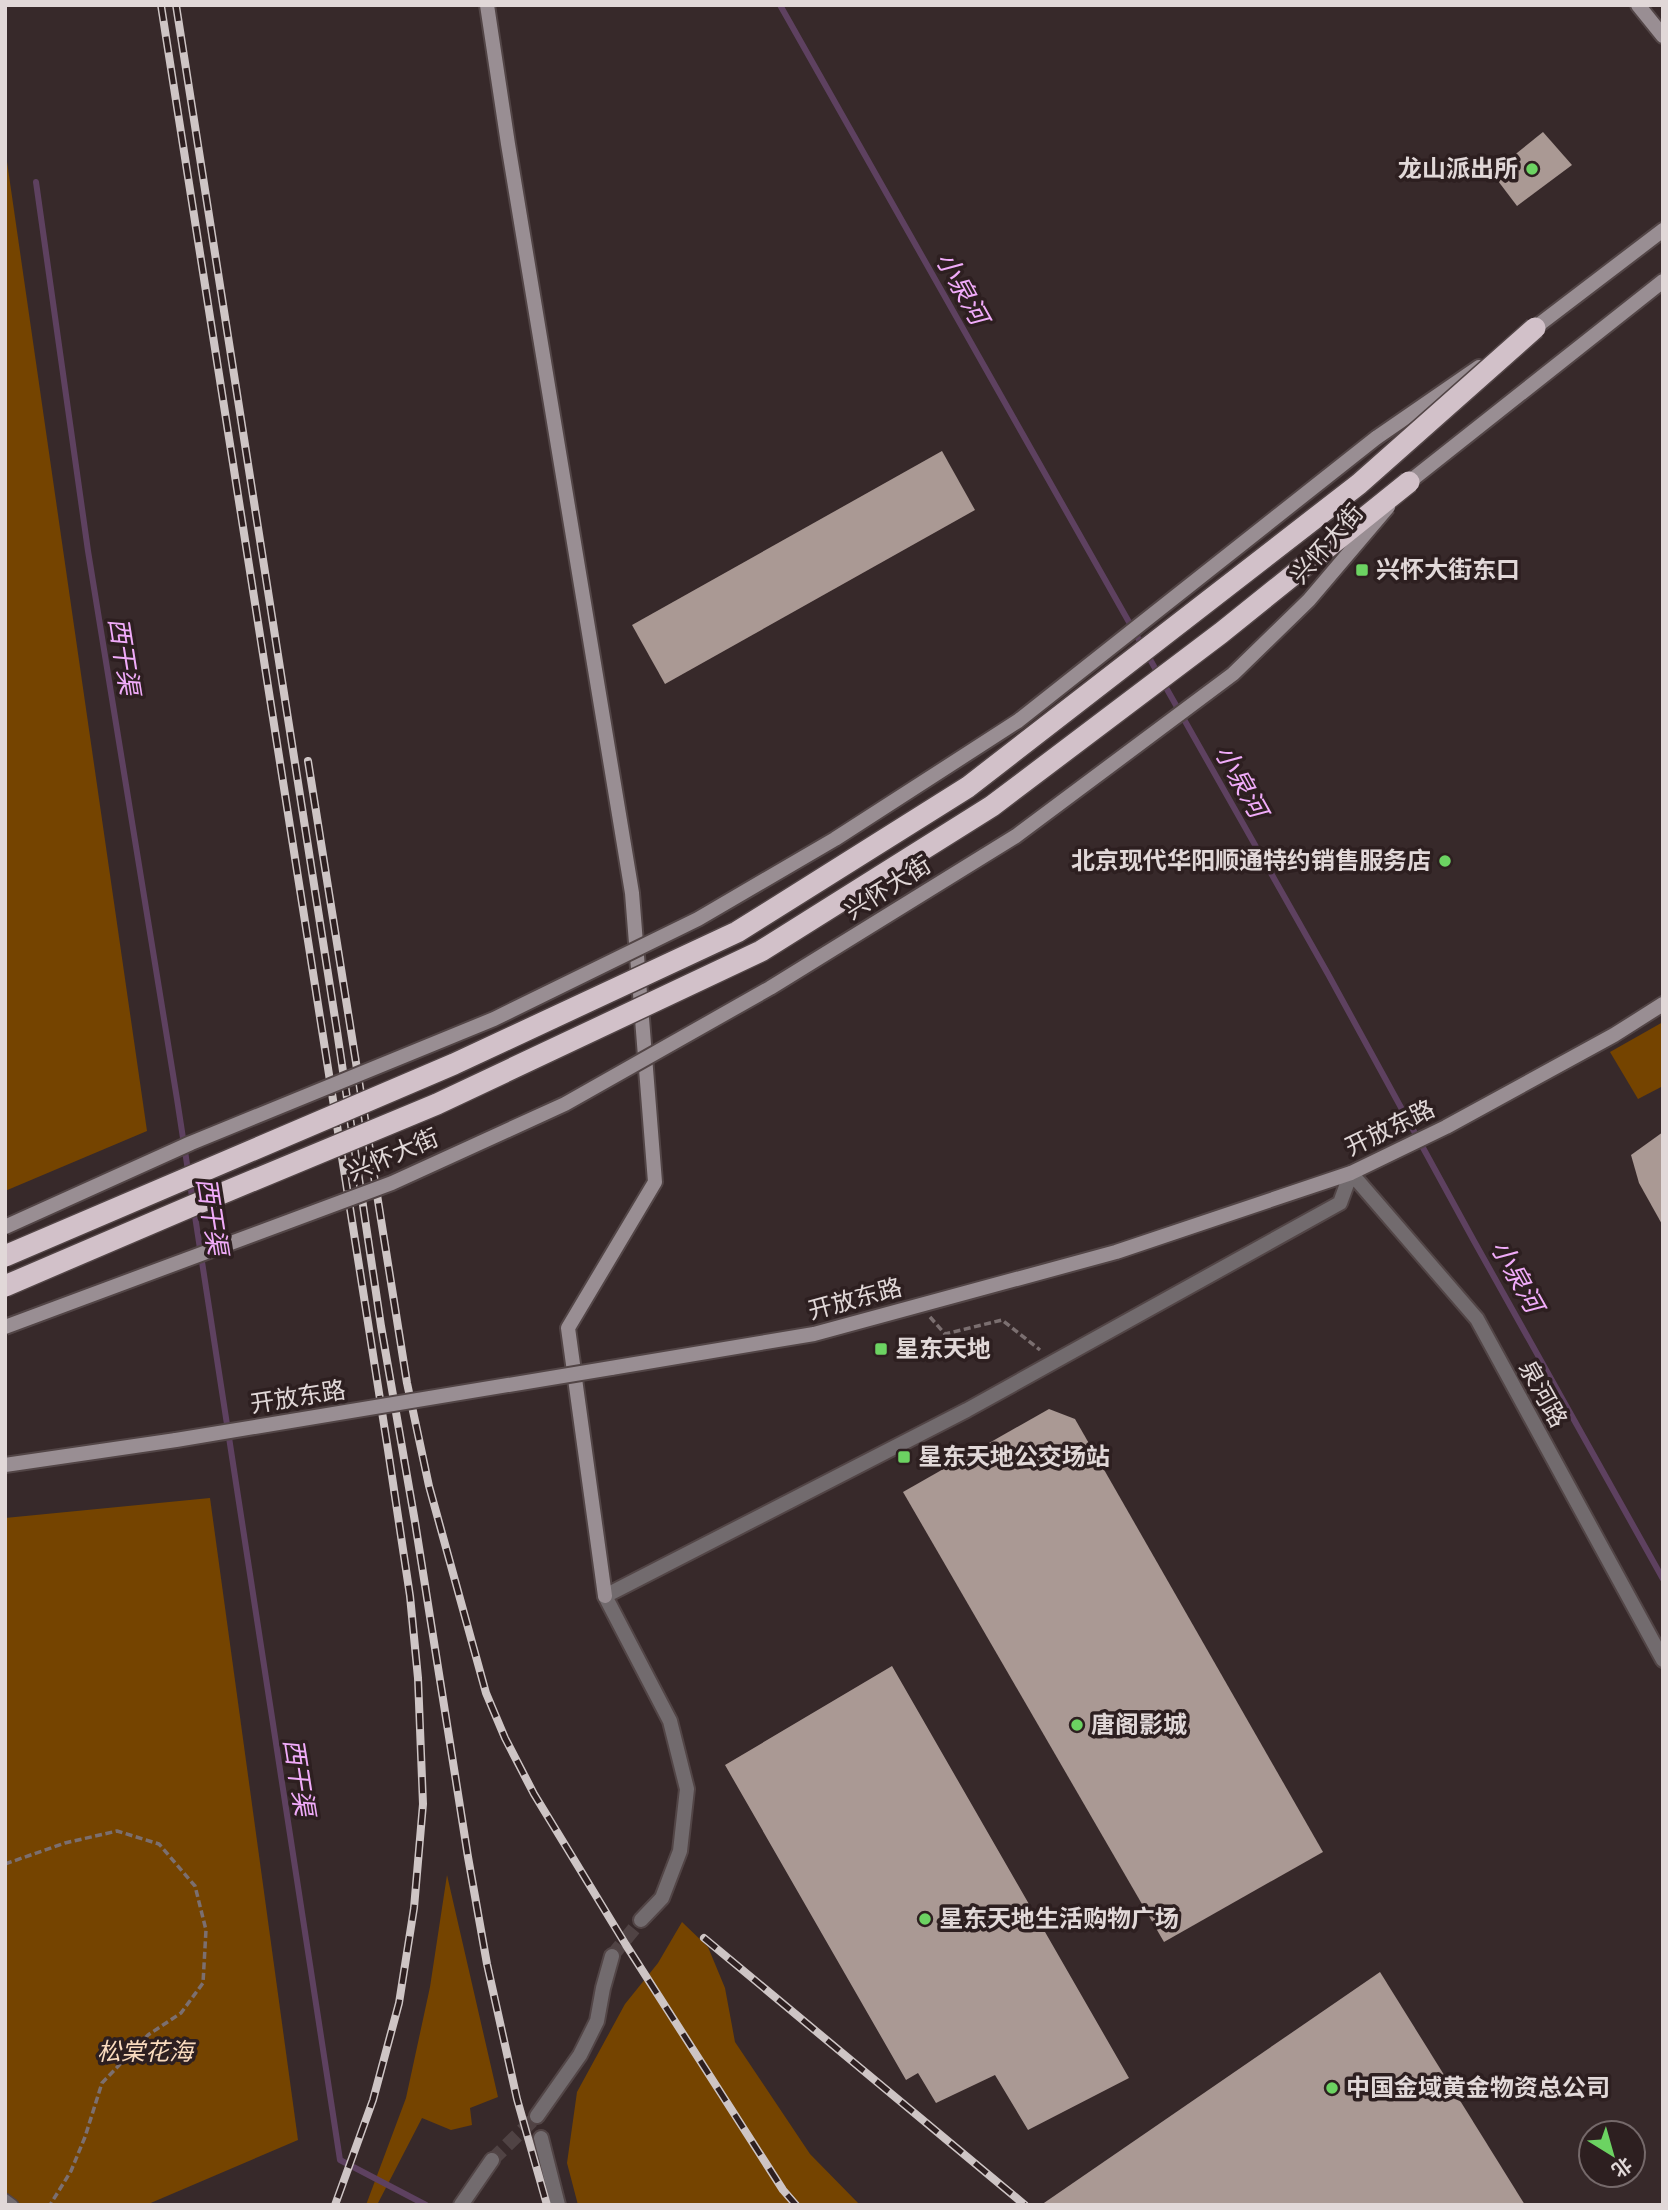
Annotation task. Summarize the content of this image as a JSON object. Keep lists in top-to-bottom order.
{
  "streets": {
    "main road": ["兴怀大街", "开放东路"],
    "street": ["泉河路"]
  },
  "crossings": [
    ["开放东路", "泉河路"]
  ],
  "water": ["小泉河", "西干渠"],
  "parks": ["松棠花海"],
  "places": {
    "other": [
      "龙山派出所",
      "北京现代华阳顺通特约销售服务店",
      "唐阁影城",
      "星东天地生活购物广场",
      "中国金域黄金物资总公司"
    ],
    "transit": ["兴怀大街东口", "星东天地", "星东天地公交场站"]
  },
  "north": "bottom right"
}
